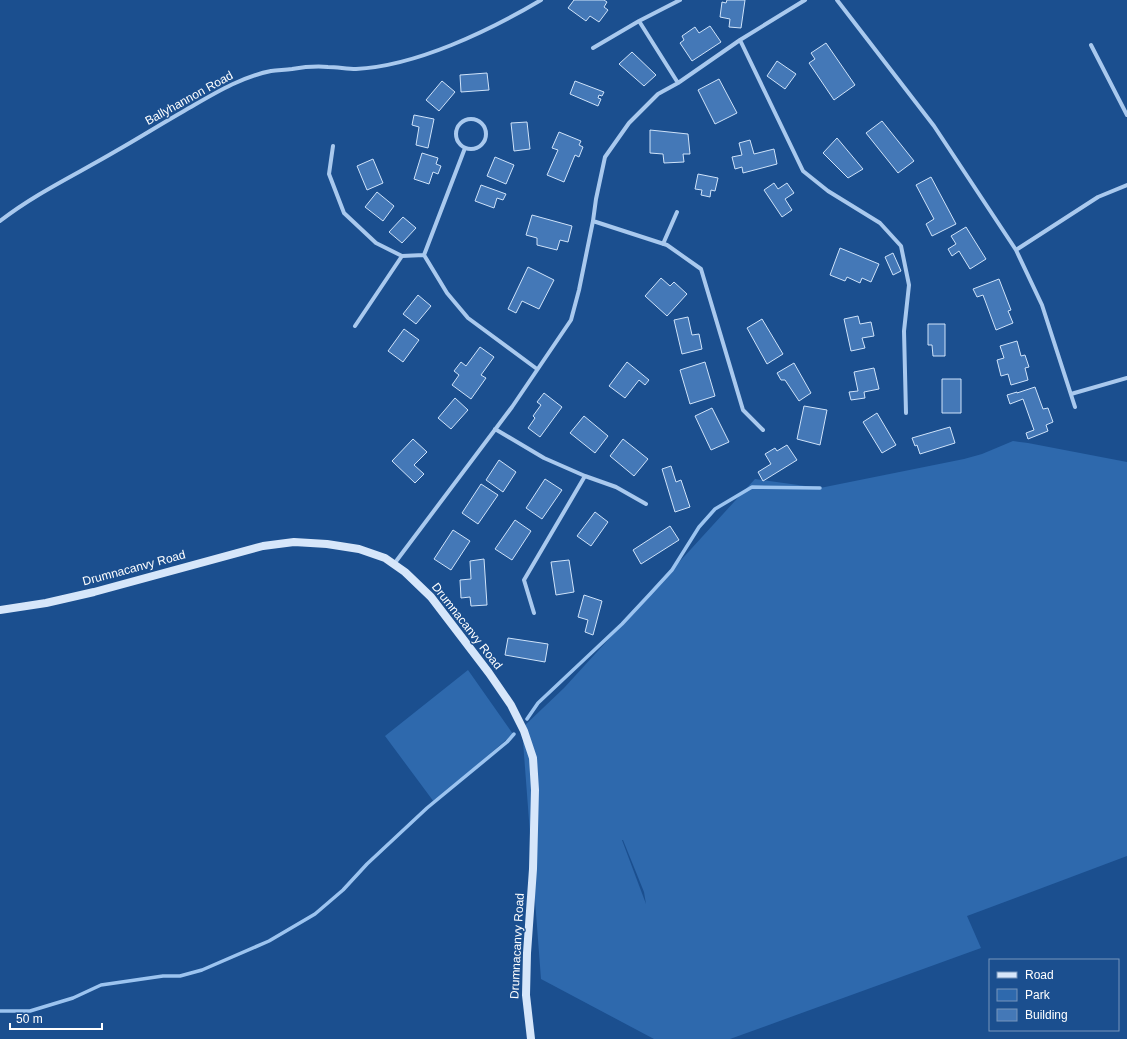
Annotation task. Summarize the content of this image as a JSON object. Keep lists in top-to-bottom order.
{
  "streets": {
    "main road": ["Drumnacanvy Road"],
    "street": ["Ballyhannon Road"]
  },
  "legend": ["Road", "Park", "Building"],
  "scale_bar": "50 m"
}
